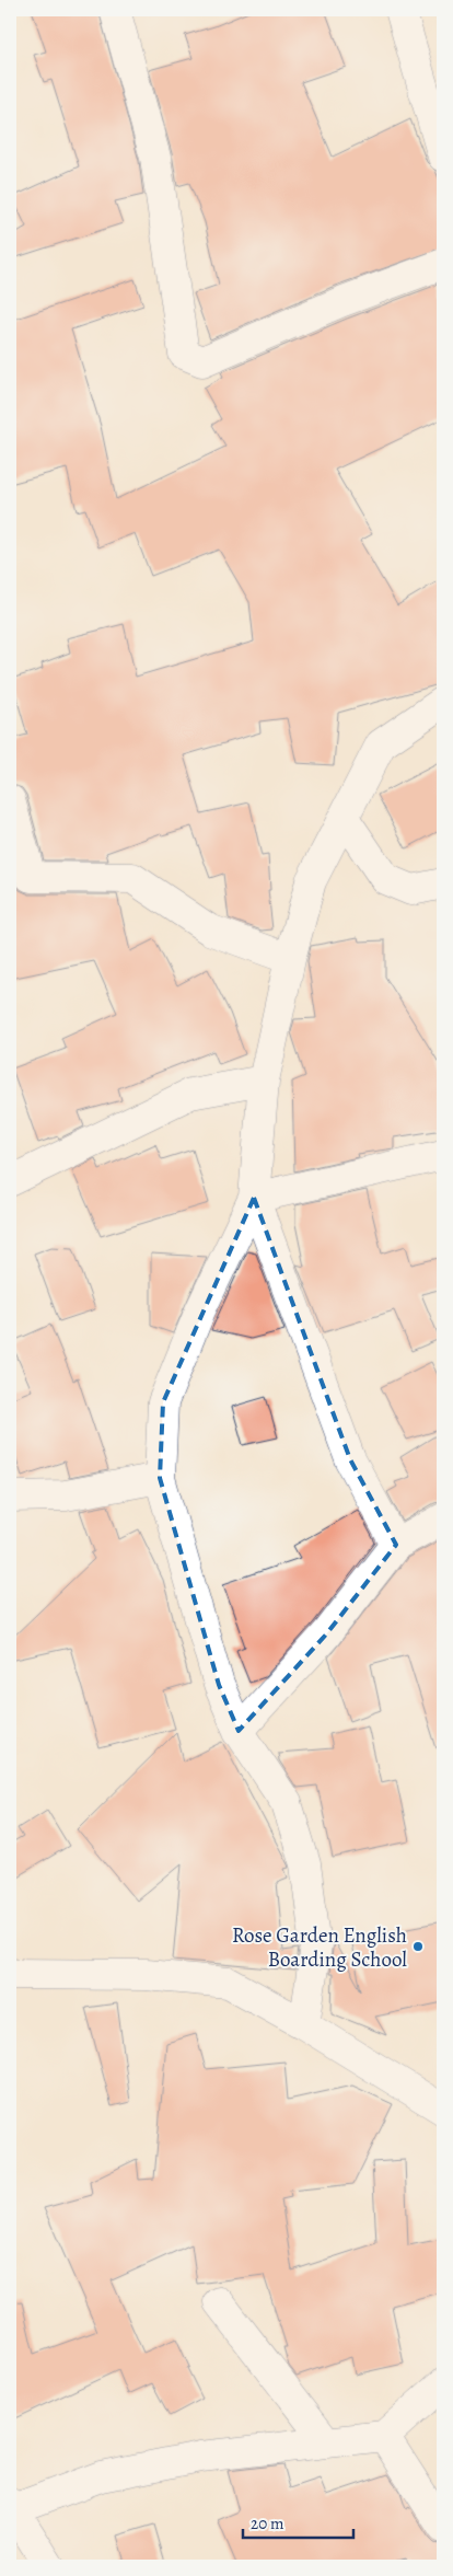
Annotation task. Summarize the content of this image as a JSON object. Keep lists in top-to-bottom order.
{
  "places": ["Rose Garden English Boarding School"],
  "scale_bar": "20 m"
}
